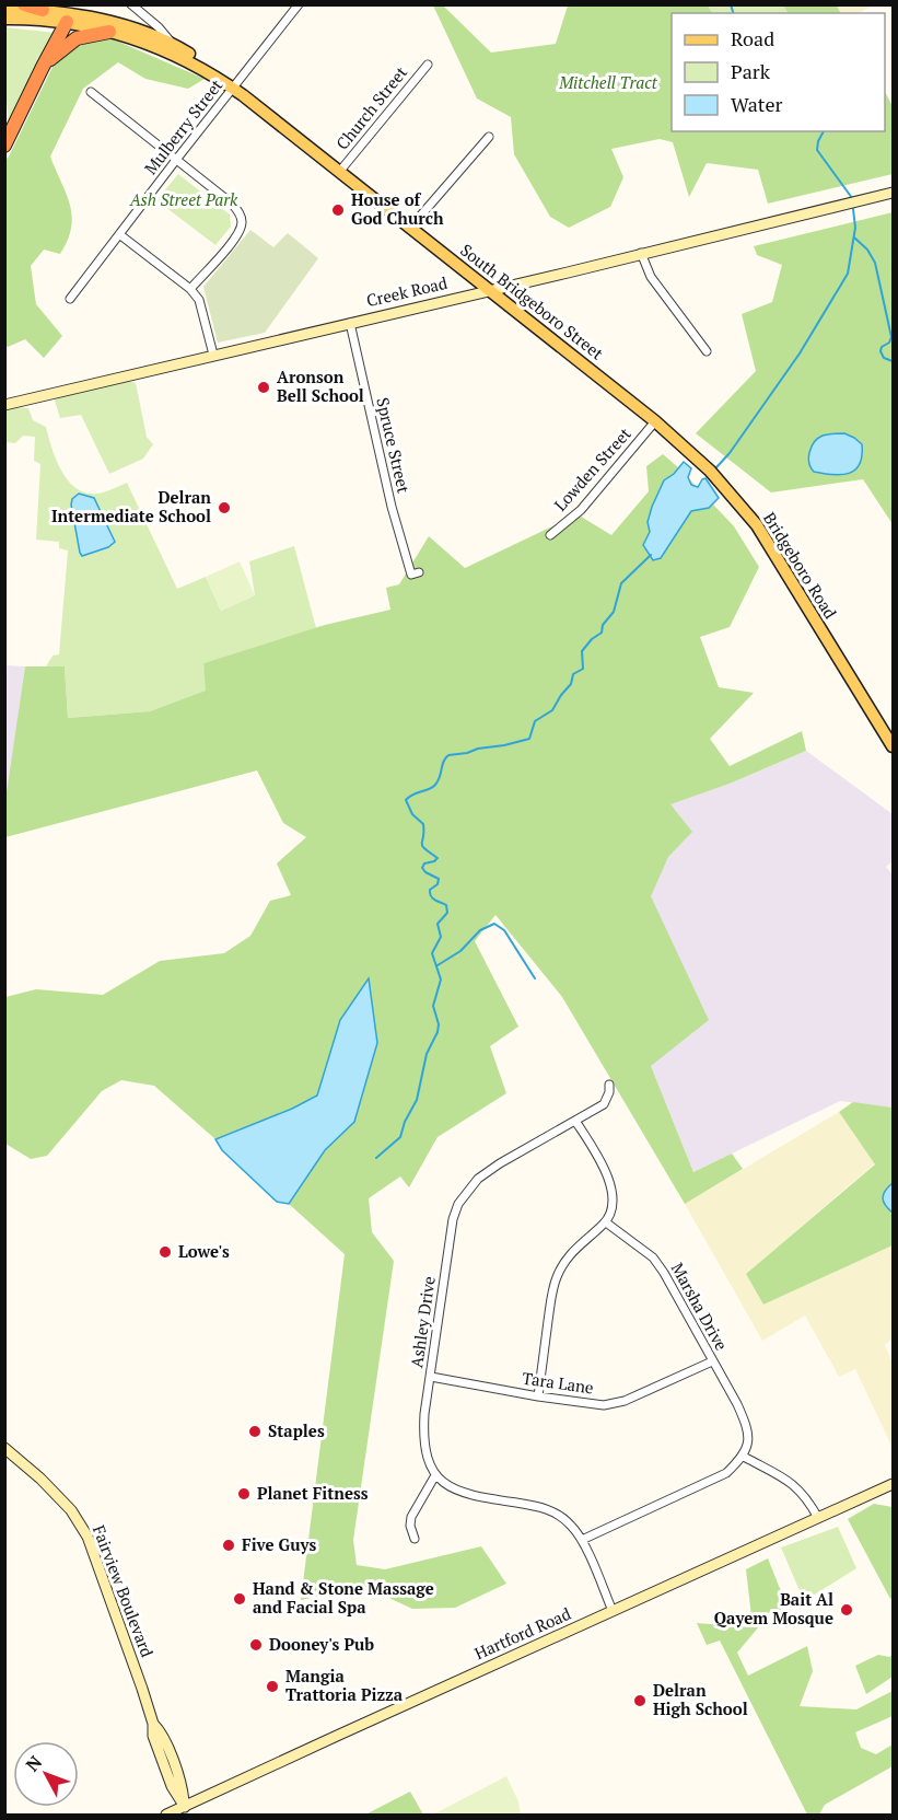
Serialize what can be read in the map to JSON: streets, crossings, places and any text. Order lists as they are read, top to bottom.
{
  "streets": {
    "main road": [
      "Creek Road",
      "South Bridgeboro Street",
      "Bridgeboro Road",
      "Fairview Boulevard",
      "Hartford Road"
    ],
    "street": [
      "Church Street",
      "Mulberry Street",
      "Spruce Street",
      "Lowden Street",
      "Marsha Drive",
      "Ashley Drive",
      "Tara Lane"
    ]
  },
  "crossings": [
    ["Church Street", "South Bridgeboro Street"],
    ["Mulberry Street", "South Bridgeboro Street"],
    ["Creek Road", "South Bridgeboro Street"],
    ["Creek Road", "Spruce Street"],
    ["South Bridgeboro Street", "Lowden Street"],
    ["South Bridgeboro Street", "Bridgeboro Road"],
    ["Lowden Street", "Bridgeboro Road"],
    ["Marsha Drive", "Tara Lane"],
    ["Ashley Drive", "Tara Lane"],
    ["Fairview Boulevard", "Hartford Road"]
  ],
  "parks": ["Mitchell Tract", "Ash Street Park"],
  "places": [
    "House of God Church",
    "Aronson Bell School",
    "Delran Intermediate School",
    "Lowe's",
    "Staples",
    "Planet Fitness",
    "Five Guys",
    "Hand & Stone Massage and Facial Spa",
    "Bait Al Qayem Mosque",
    "Dooney's Pub",
    "Mangia Trattoria Pizza",
    "Delran High School"
  ],
  "legend": ["Road", "Park", "Water"],
  "north": "top left"
}
